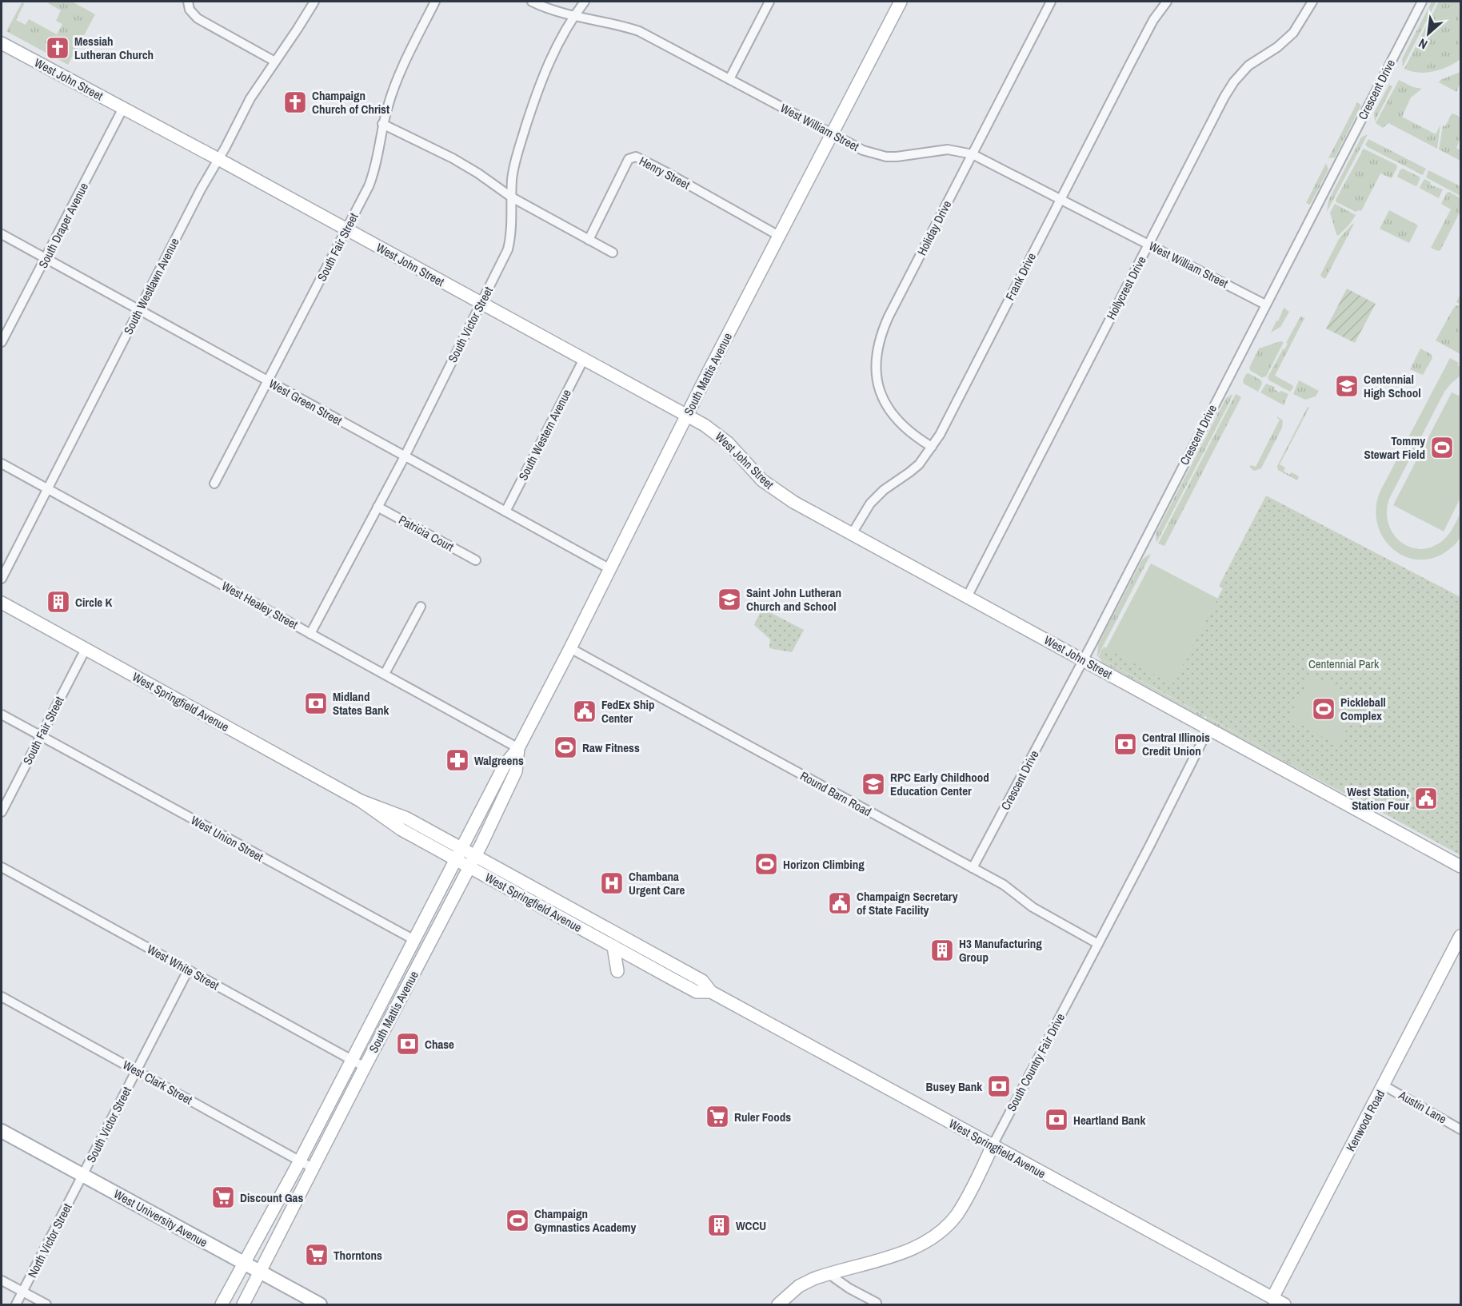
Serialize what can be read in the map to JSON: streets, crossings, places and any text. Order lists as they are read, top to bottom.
{
  "streets": {
    "main road": [
      "West John Street",
      "South Mattis Avenue",
      "West Springfield Avenue",
      "South Country Fair Drive",
      "Kenwood Road",
      "West University Avenue"
    ],
    "street": [
      "Crescent Drive",
      "West William Street",
      "Henry Street",
      "South Draper Avenue",
      "Holiday Drive",
      "South Fair Street",
      "Frank Drive",
      "South Westlawn Avenue",
      "Hollycrest Drive",
      "South Victor Street",
      "West Green Street",
      "South Western Avenue",
      "Patricia Court",
      "West Healey Street",
      "Round Barn Road",
      "West Union Street",
      "West White Street",
      "West Clark Street",
      "Austin Lane",
      "North Victor Street"
    ]
  },
  "crossings": [
    ["West John Street", "Crescent Drive"],
    ["West John Street", "South Draper Avenue"],
    ["West John Street", "South Fair Street"],
    ["West John Street", "Frank Drive"],
    ["West John Street", "South Westlawn Avenue"],
    ["West John Street", "Hollycrest Drive"],
    ["West John Street", "South Victor Street"],
    ["West John Street", "South Mattis Avenue"],
    ["West John Street", "South Western Avenue"],
    ["West John Street", "South Country Fair Drive"],
    ["Crescent Drive", "West William Street"],
    ["Crescent Drive", "Round Barn Road"],
    ["West William Street", "Holiday Drive"],
    ["West William Street", "Frank Drive"],
    ["West William Street", "Hollycrest Drive"],
    ["West William Street", "South Victor Street"],
    ["West William Street", "South Mattis Avenue"],
    ["Henry Street", "South Mattis Avenue"],
    ["South Draper Avenue", "West Green Street"],
    ["Holiday Drive", "Frank Drive"],
    ["South Fair Street", "West Green Street"],
    ["South Fair Street", "West Springfield Avenue"],
    ["South Fair Street", "West Union Street"],
    ["South Westlawn Avenue", "West Green Street"],
    ["South Westlawn Avenue", "West Healey Street"],
    ["South Victor Street", "West Green Street"],
    ["South Victor Street", "Patricia Court"],
    ["South Victor Street", "West Healey Street"],
    ["South Victor Street", "West White Street"],
    ["South Victor Street", "West Clark Street"],
    ["South Victor Street", "West University Avenue"],
    ["South Victor Street", "North Victor Street"],
    ["South Mattis Avenue", "West Green Street"],
    ["South Mattis Avenue", "West Healey Street"],
    ["South Mattis Avenue", "West Springfield Avenue"],
    ["South Mattis Avenue", "Round Barn Road"],
    ["South Mattis Avenue", "West Union Street"],
    ["South Mattis Avenue", "West White Street"],
    ["South Mattis Avenue", "West Clark Street"],
    ["South Mattis Avenue", "West University Avenue"],
    ["West Green Street", "South Western Avenue"],
    ["West Springfield Avenue", "South Country Fair Drive"],
    ["West Springfield Avenue", "Kenwood Road"],
    ["Round Barn Road", "South Country Fair Drive"],
    ["Austin Lane", "Kenwood Road"],
    ["West University Avenue", "North Victor Street"]
  ],
  "parks": ["Centennial Park"],
  "places": {
    "church": ["Messiah Lutheran Church", "Champaign Church of Christ"],
    "school or university": ["Centennial High School", "Saint John Lutheran Church and School", "RPC Early Childhood Education Center"],
    "sports": [
      "Tommy Stewart Field",
      "Pickleball Complex",
      "Raw Fitness",
      "Horizon Climbing",
      "Champaign Gymnastics Academy"
    ],
    "building": ["Circle K", "H3 Manufacturing Group", "WCCU"],
    "bank": [
      "Midland States Bank",
      "Central Illinois Credit Union",
      "Chase",
      "Busey Bank",
      "Heartland Bank"
    ],
    "public building": ["FedEx Ship Center", "West Station, Station Four", "Champaign Secretary of State Facility"],
    "pharmacy": ["Walgreens"],
    "hospital": ["Chambana Urgent Care"],
    "supermarket": ["Ruler Foods", "Discount Gas", "Thorntons"]
  },
  "north": "bottom left"
}
